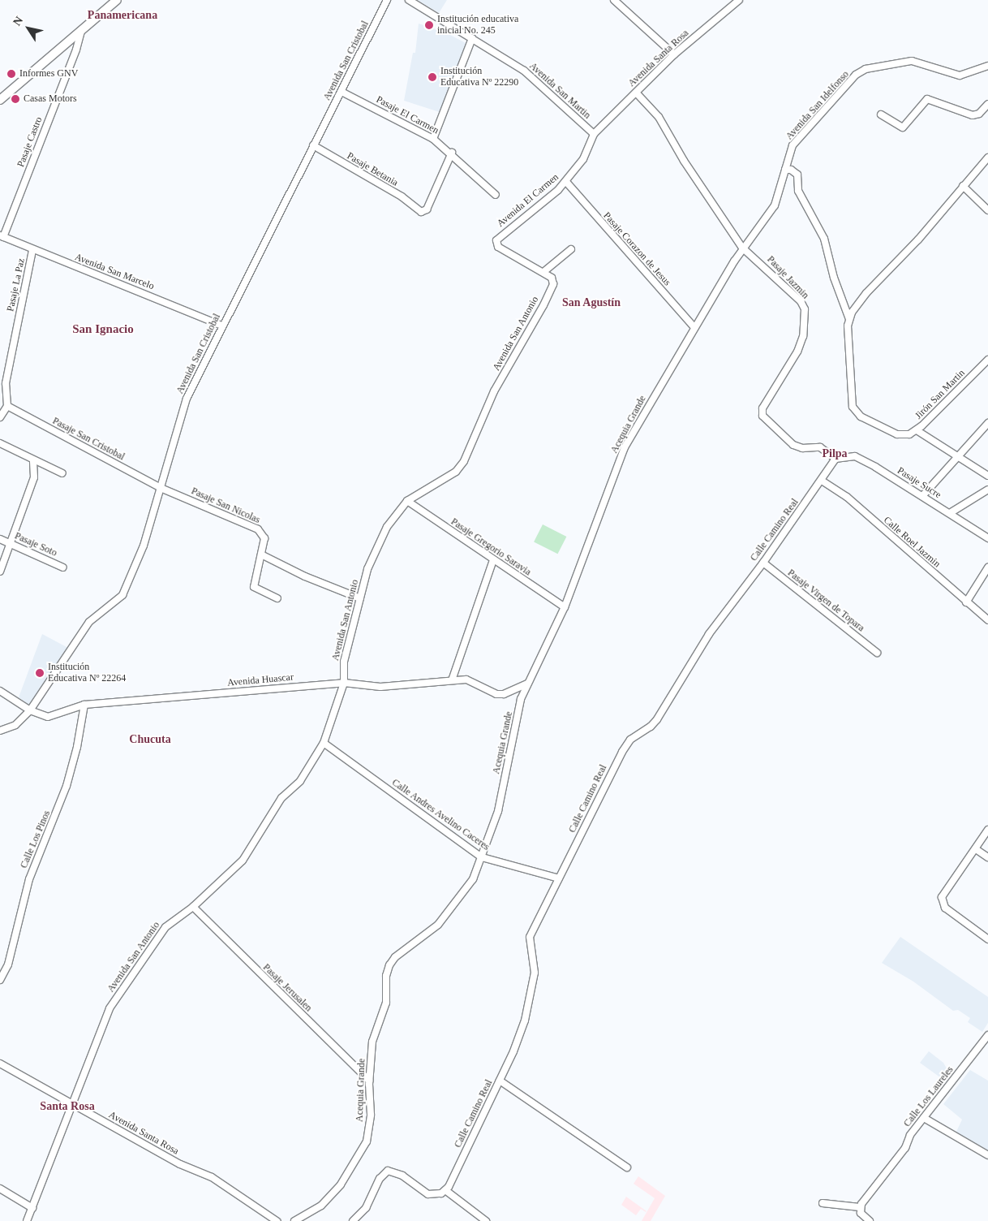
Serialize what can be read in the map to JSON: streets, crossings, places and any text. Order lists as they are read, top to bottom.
{
  "streets": {
    "street": [
      "Avenida Santa Rosa",
      "Avenida San Cristobal",
      "Avenida San Martin",
      "Avenida San Idelfonso",
      "Pasaje El Carmen",
      "Pasaje Castro",
      "Pasaje Betania",
      "Avenida El Carmen",
      "Pasaje Corazon de Jesus",
      "Avenida San Marcelo",
      "Pasaje Jazmin",
      "Pasaje La Paz",
      "Avenida San Antonio",
      "Jirón San Martin",
      "Acequia Grande",
      "Pasaje San Cristobal",
      "Pasaje Sucre",
      "Pasaje San Nicolas",
      "Calle Camino Real",
      "Calle Roel Jazmin",
      "Pasaje Soto",
      "Pasaje Gregorio Saravia",
      "Pasaje Virgen de Topara",
      "Avenida Huascar",
      "Calle Andres Avelino Caceres",
      "Calle Los Pinos",
      "Pasaje Jerusalen",
      "Calle Los Laureles"
    ]
  },
  "crossings": [
    ["Avenida Santa Rosa", "Avenida San Martin"],
    ["Avenida Santa Rosa", "Avenida El Carmen"],
    ["Avenida Santa Rosa", "Pasaje Jazmin"],
    ["Avenida Santa Rosa", "Avenida San Antonio"],
    ["Avenida San Cristobal", "Pasaje El Carmen"],
    ["Avenida San Cristobal", "Pasaje Betania"],
    ["Avenida San Cristobal", "Avenida San Marcelo"],
    ["Avenida San Cristobal", "Pasaje San Cristobal"],
    ["Avenida San Cristobal", "Pasaje San Nicolas"],
    ["Avenida San Cristobal", "Avenida Huascar"],
    ["Avenida San Martin", "Avenida El Carmen"],
    ["Avenida San Idelfonso", "Pasaje Jazmin"],
    ["Avenida San Idelfonso", "Jirón San Martin"],
    ["Avenida San Idelfonso", "Acequia Grande"],
    ["Pasaje El Carmen", "Pasaje Betania"],
    ["Pasaje Castro", "Avenida San Marcelo"],
    ["Avenida El Carmen", "Pasaje Corazon de Jesus"],
    ["Avenida El Carmen", "Avenida San Antonio"],
    ["Pasaje Corazon de Jesus", "Acequia Grande"],
    ["Avenida San Marcelo", "Pasaje La Paz"],
    ["Pasaje Jazmin", "Acequia Grande"],
    ["Pasaje Jazmin", "Pasaje Sucre"],
    ["Pasaje Jazmin", "Calle Camino Real"],
    ["Pasaje La Paz", "Pasaje San Cristobal"],
    ["Avenida San Antonio", "Pasaje Gregorio Saravia"],
    ["Avenida San Antonio", "Avenida Huascar"],
    ["Avenida San Antonio", "Calle Andres Avelino Caceres"],
    ["Avenida San Antonio", "Pasaje Jerusalen"],
    ["Acequia Grande", "Pasaje Gregorio Saravia"],
    ["Acequia Grande", "Avenida Huascar"],
    ["Acequia Grande", "Calle Andres Avelino Caceres"],
    ["Acequia Grande", "Pasaje Jerusalen"],
    ["Pasaje San Cristobal", "Pasaje San Nicolas"],
    ["Pasaje Sucre", "Calle Camino Real"],
    ["Calle Camino Real", "Calle Roel Jazmin"],
    ["Calle Camino Real", "Pasaje Virgen de Topara"],
    ["Calle Camino Real", "Calle Andres Avelino Caceres"],
    ["Avenida Huascar", "Calle Los Pinos"]
  ],
  "districts": [
    "Panamericana",
    "San Agustín",
    "San Ignacio",
    "Pilpa",
    "Chucuta",
    "Santa Rosa"
  ],
  "places": [
    "Institución educativa inicial No. 245",
    "Informes GNV",
    "Institución Educativa Nº 22290",
    "Casas Motors",
    "Institución Educativa Nº 22264"
  ],
  "north": "top left"
}
